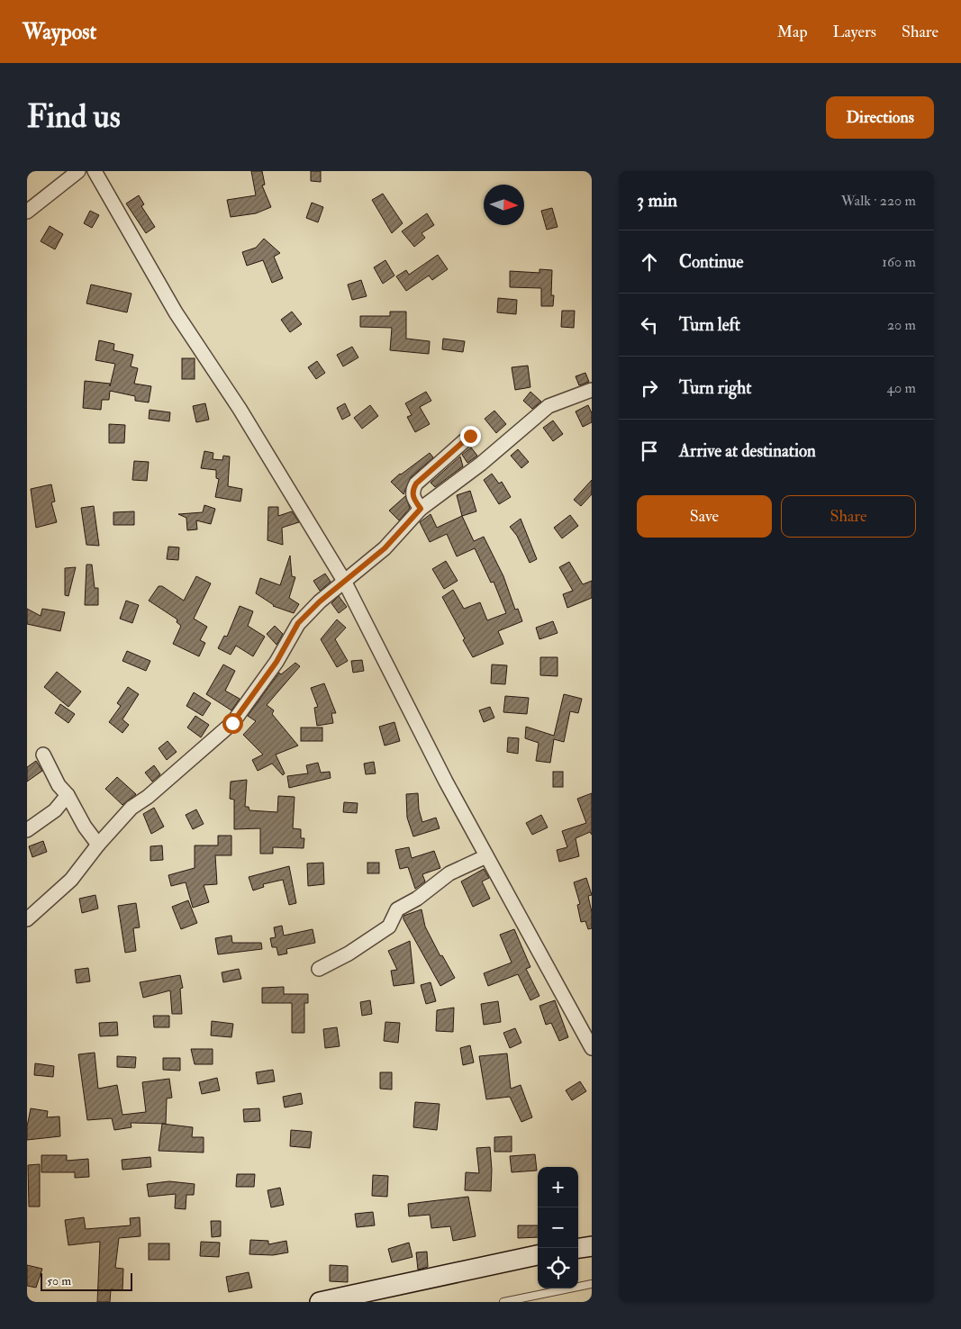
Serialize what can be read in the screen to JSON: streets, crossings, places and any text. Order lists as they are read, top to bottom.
{
  "scale_bar": "50 m",
  "north": "right",
  "page": {
    "header": "Waypost",
    "nav": ["Map", "Layers", "Share"],
    "buttons": [
      "Directions",
      ["Save", "Share"]
    ],
    "title": "Find us",
    "heading": ["3 min", "Walk · 220 m"],
    "list": [
      ["Continue", "160 m"],
      ["Turn left", "20 m"],
      ["Turn right", "40 m"],
      "Arrive at destination"
    ],
    "map_buttons": ["+", "−"],
    "scale": "50 m"
  }
}
